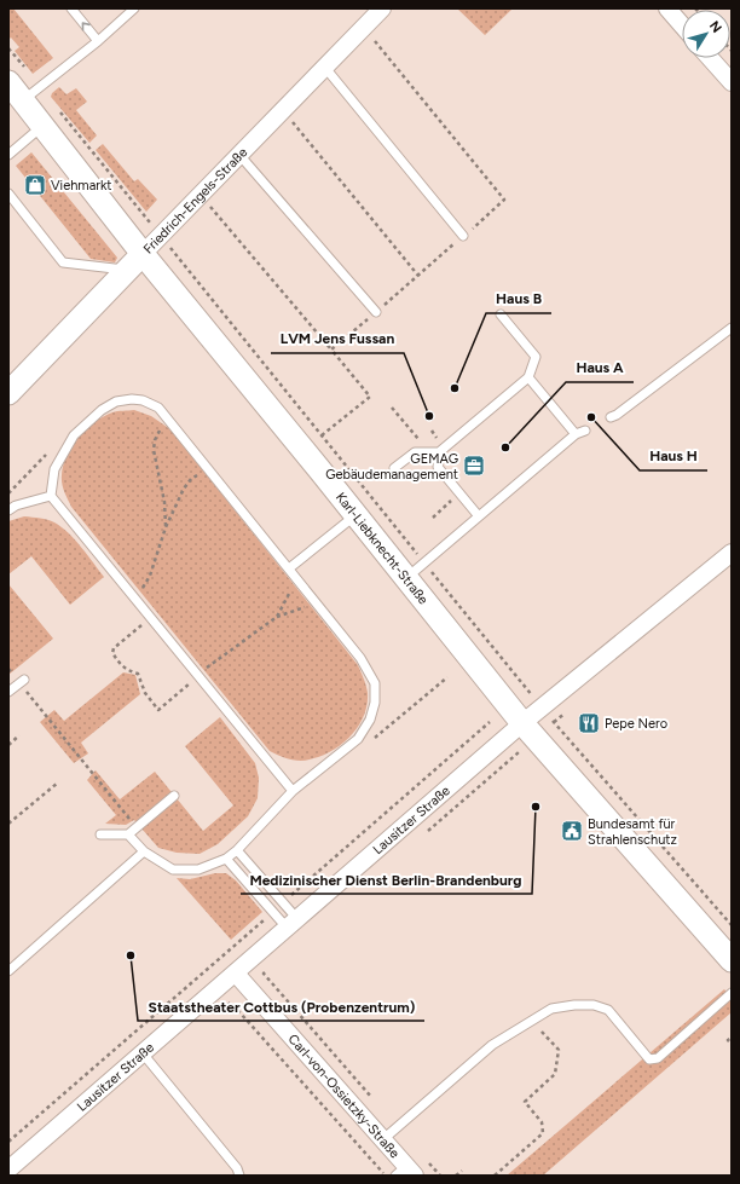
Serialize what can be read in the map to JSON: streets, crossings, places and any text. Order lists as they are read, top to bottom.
{
  "streets": {
    "main road": ["Friedrich-Engels-Straße", "Karl-Liebknecht-Straße"],
    "street": ["Lausitzer Straße", "Carl-von-Ossietzky-Straße"]
  },
  "crossings": [
    ["Friedrich-Engels-Straße", "Karl-Liebknecht-Straße"],
    ["Karl-Liebknecht-Straße", "Lausitzer Straße"],
    ["Lausitzer Straße", "Carl-von-Ossietzky-Straße"]
  ],
  "places": {
    "shop": ["Viehmarkt"],
    "other": [
      "Haus B",
      "LVM Jens Fussan",
      "Haus H",
      "Haus A",
      "Medizinischer Dienst Berlin-Brandenburg",
      "Staatstheater Cottbus (Probenzentrum)"
    ],
    "office": ["GEMAG Gebäudemanagement"],
    "restaurant": ["Pepe Nero"],
    "public building": ["Bundesamt für Strahlenschutz"]
  },
  "north": "top right"
}
